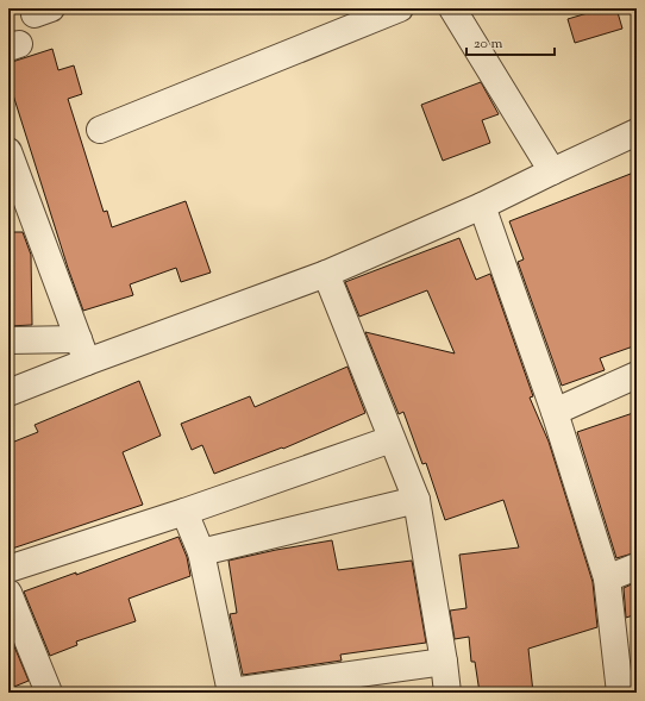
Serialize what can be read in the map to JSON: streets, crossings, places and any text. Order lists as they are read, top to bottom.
{
  "scale_bar": "20 m"
}
